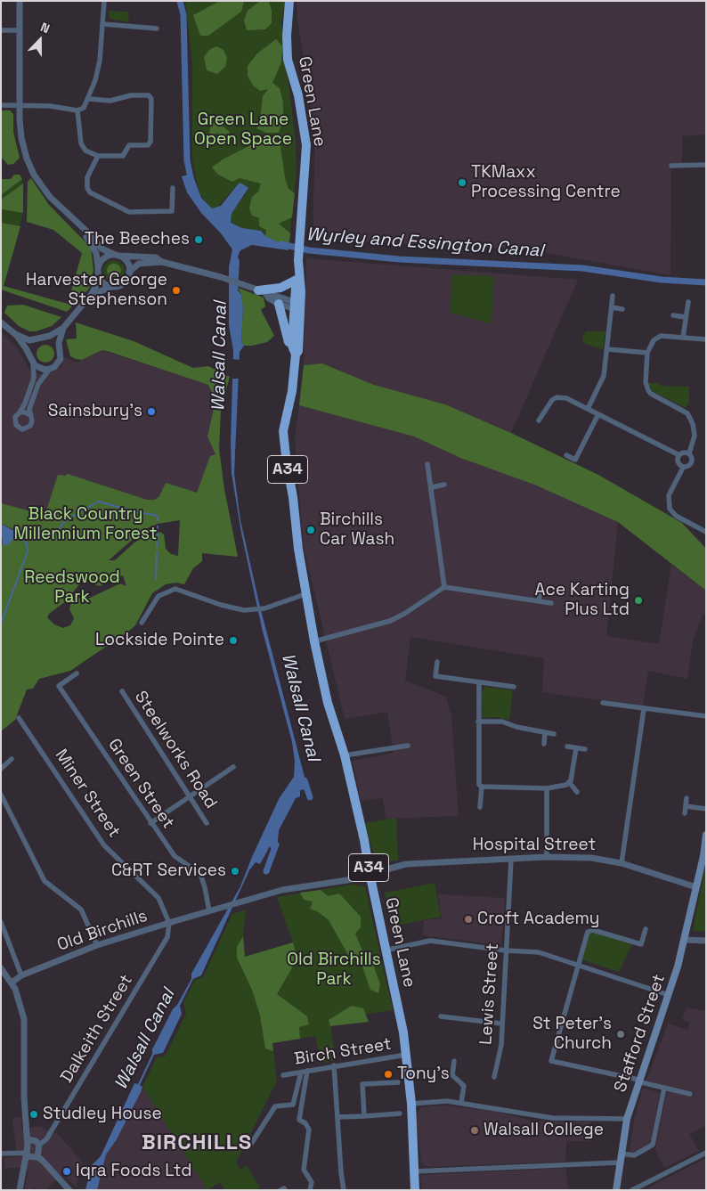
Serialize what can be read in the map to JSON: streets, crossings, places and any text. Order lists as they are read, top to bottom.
{
  "streets": {
    "highway": ["Green Lane", "A34"],
    "main road": ["Stafford Street"],
    "street": [
      "Steelworks Road",
      "Green Street",
      "Miner Street",
      "Hospital Street",
      "Old Birchills",
      "Lewis Street",
      "Dalkeith Street",
      "Birch Street"
    ]
  },
  "crossings": [
    ["Green Lane", "A34"],
    ["Green Lane", "Hospital Street"],
    ["Green Lane", "Old Birchills"],
    ["Green Lane", "Birch Street"],
    ["Green Street", "Old Birchills"],
    ["Miner Street", "Old Birchills"],
    ["Miner Street", "Dalkeith Street"],
    ["Hospital Street", "Old Birchills"],
    ["Hospital Street", "Lewis Street"],
    ["Hospital Street", "Stafford Street"],
    ["Old Birchills", "Dalkeith Street"]
  ],
  "districts": ["BIRCHILLS"],
  "water": ["Wyrley and Essington Canal", "Walsall Canal"],
  "parks": [
    "Green Lane Open Space",
    "Black Country Millennium Forest",
    "Reedswood Park",
    "Old Birchills Park"
  ],
  "places": [
    "TKMaxx Processing Centre",
    "The Beeches",
    "Harvester George Stephenson",
    "Sainsbury's",
    "Birchills Car Wash",
    "Ace Karting Plus Ltd",
    "Lockside Pointe",
    "C&RT Services",
    "Croft Academy",
    "St Peter's Church",
    "Tony's",
    "Studley House",
    "Walsall College",
    "Iqra Foods Ltd"
  ],
  "north": "top"
}
